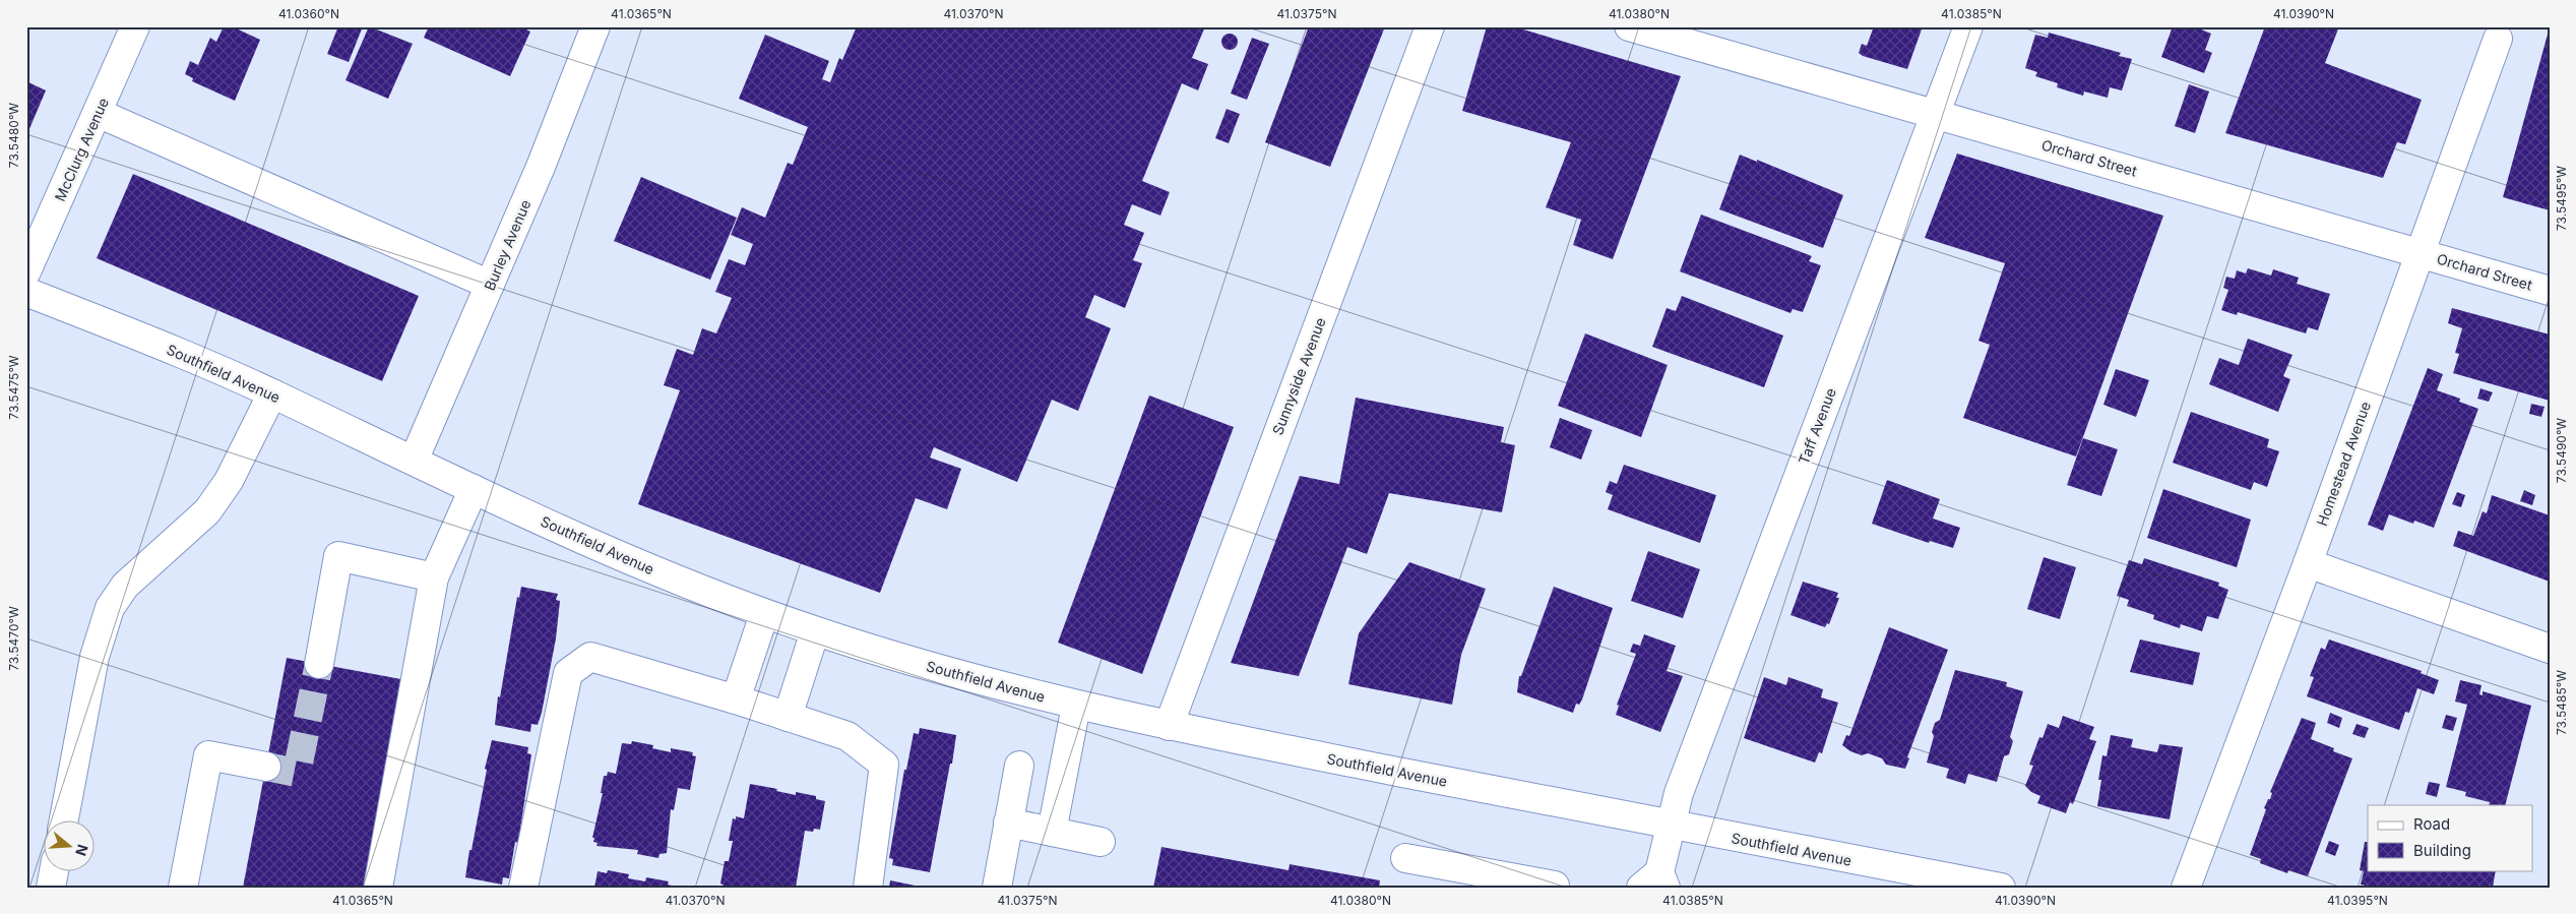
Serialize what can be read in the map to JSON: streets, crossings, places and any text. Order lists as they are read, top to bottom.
{
  "streets": {
    "street": [
      "McClurg Avenue",
      "Orchard Street",
      "Burley Avenue",
      "Southfield Avenue",
      "Sunnyside Avenue",
      "Taff Avenue",
      "Homestead Avenue"
    ]
  },
  "crossings": [
    ["Orchard Street", "Taff Avenue"],
    ["Orchard Street", "Homestead Avenue"],
    ["Burley Avenue", "Southfield Avenue"],
    ["Southfield Avenue", "Sunnyside Avenue"],
    ["Southfield Avenue", "Taff Avenue"]
  ],
  "legend": ["Road", "Building"],
  "north": "right",
  "coordinates": [
    "41.0360°N",
    "41.0365°N",
    "41.0370°N",
    "41.0375°N",
    "41.0380°N",
    "41.0385°N",
    "41.0390°N",
    "73.5480°W",
    "73.5495°W",
    "73.5475°W",
    "73.5490°W",
    "73.5470°W",
    "73.5485°W",
    "41.0395°N"
  ]
}
